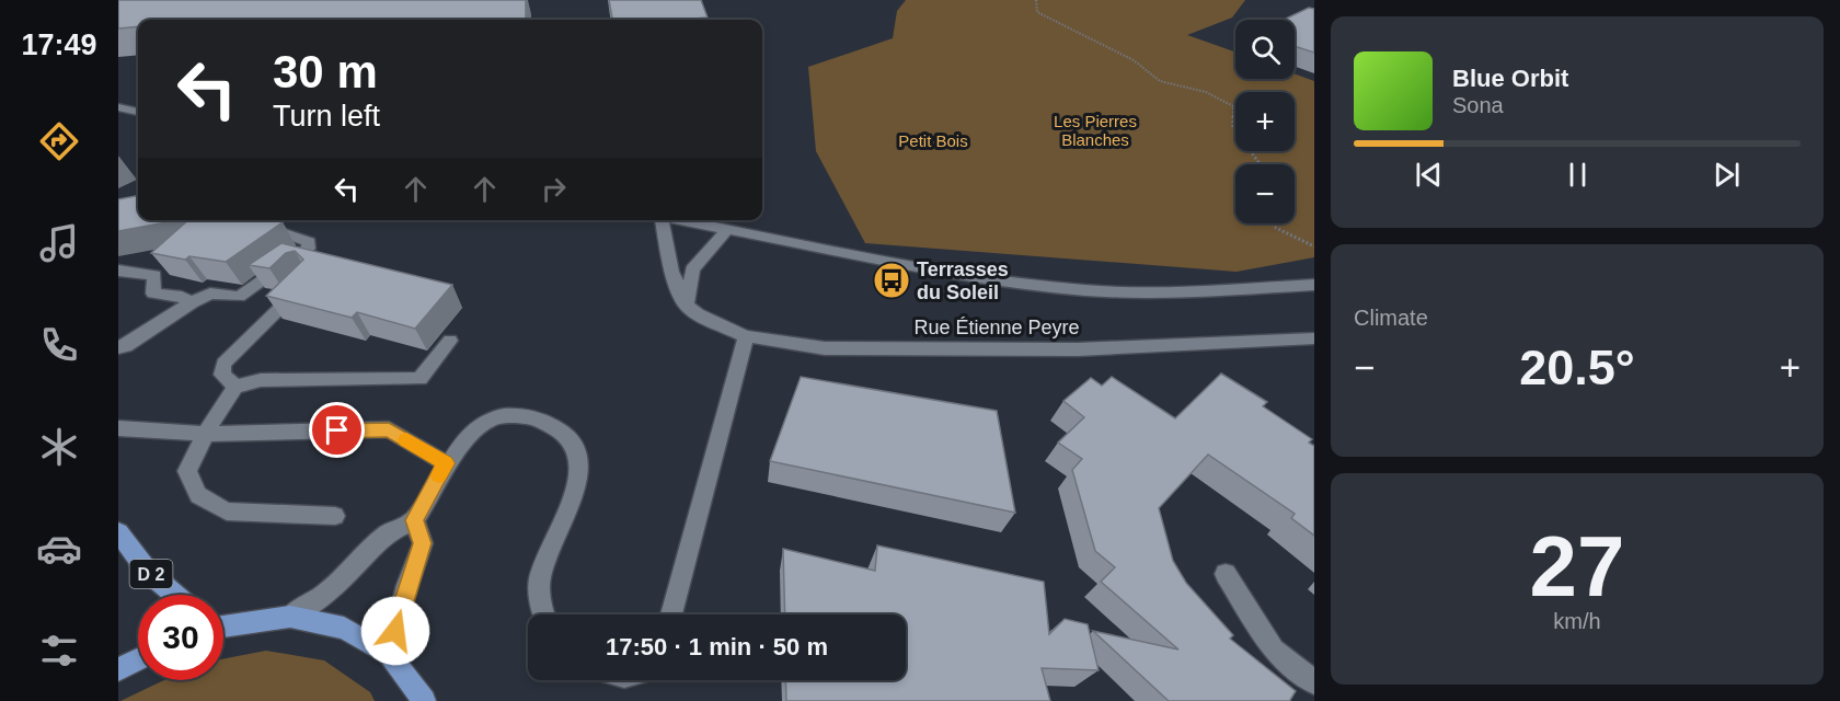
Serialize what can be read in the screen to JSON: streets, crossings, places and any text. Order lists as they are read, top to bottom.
{
  "streets": {
    "main road": ["D 2"],
    "street": ["Rue Étienne Peyre"]
  },
  "parks": ["Les Pierres Blanches", "Petit Bois"],
  "places": {
    "bus stop": ["Terrasses du Soleil"]
  },
  "page": {
    "tabs": "17:49",
    "map_buttons": ["+", "−"],
    "turn": ["30 m", "Turn left"],
    "song": ["Blue Orbit", "Sona"],
    "tile": [
      "Climate",
      ["27", "km/h"]
    ],
    "heat": ["−", "20.5°", "+"],
    "limit": "30",
    "trip": "17:50 · 1 min · 50 m"
  }
}
